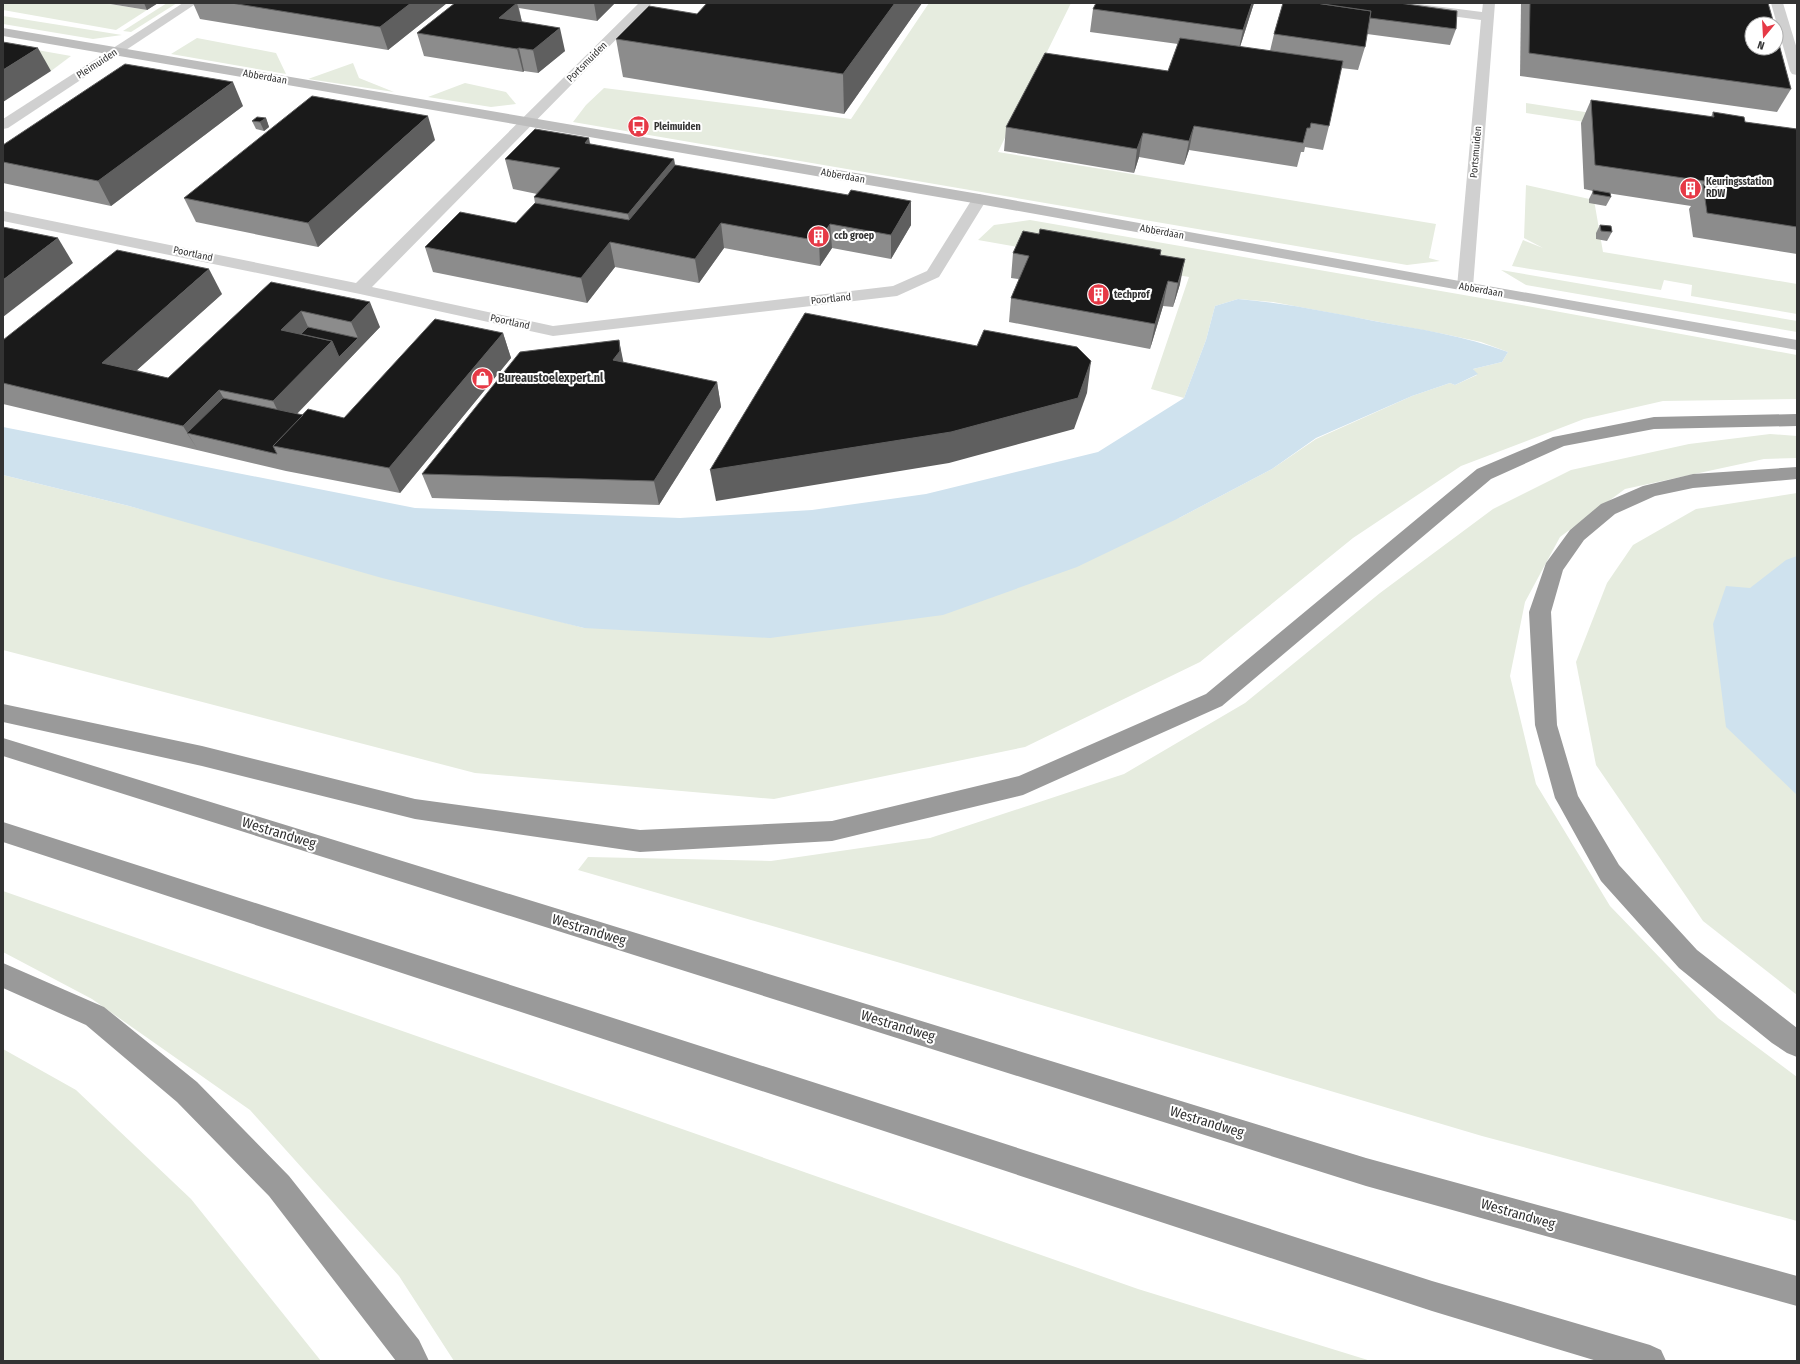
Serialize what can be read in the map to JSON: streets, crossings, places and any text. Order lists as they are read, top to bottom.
{
  "streets": {
    "highway": ["Westrandweg"],
    "main road": ["Abberdaan"],
    "street": ["Portsmuiden", "Pleimuiden", "Poortland"]
  },
  "crossings": [
    ["Portsmuiden", "Abberdaan"],
    ["Pleimuiden", "Abberdaan"],
    ["Abberdaan", "Poortland"]
  ],
  "places": {
    "bus stop": ["Pleimuiden"],
    "building": ["Keuringsstation RDW", "ccb groep", "techprof"],
    "shop": ["Bureaustoelexpert.nl"]
  },
  "north": "bottom"
}
